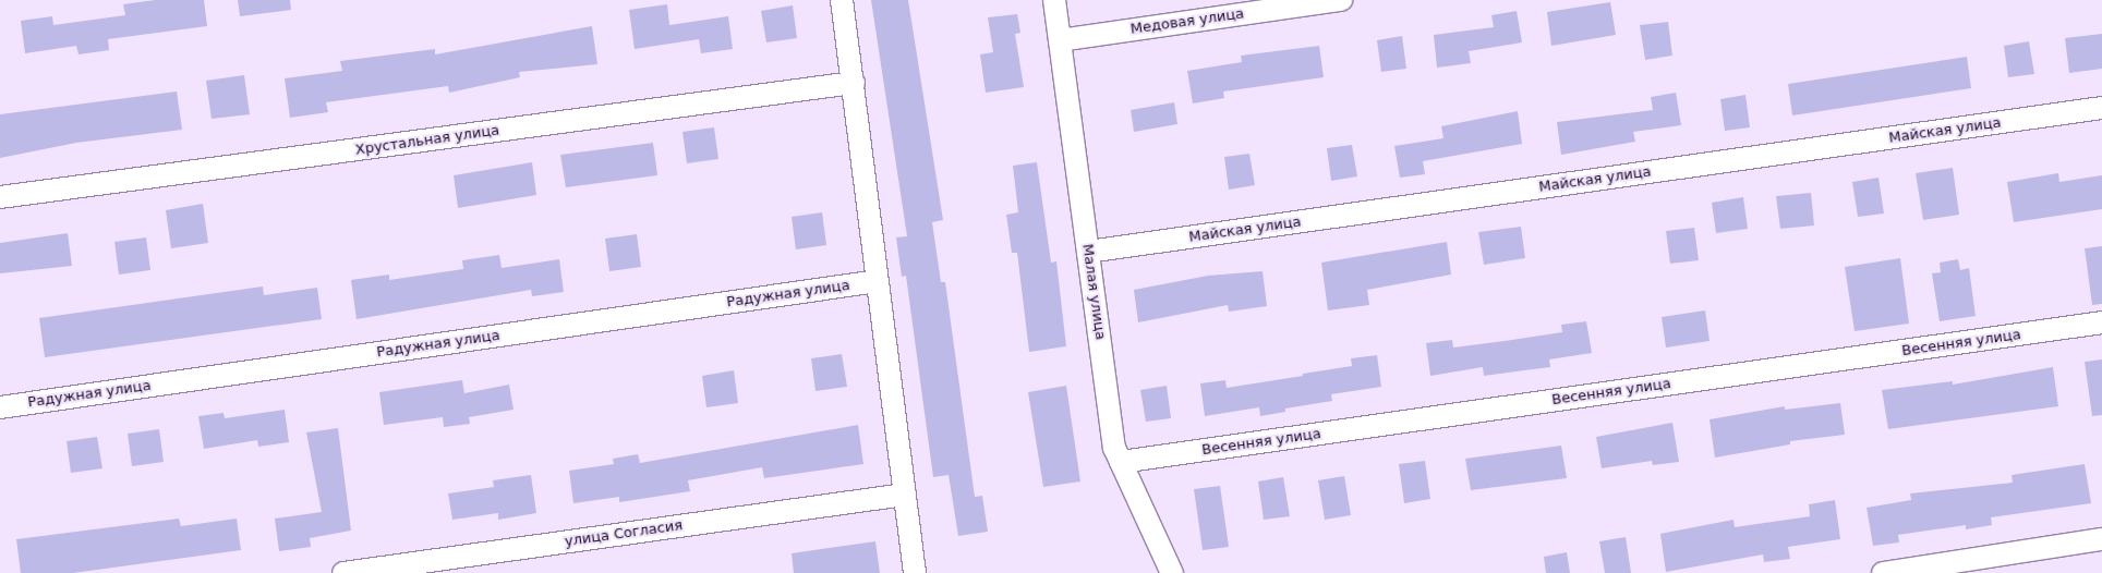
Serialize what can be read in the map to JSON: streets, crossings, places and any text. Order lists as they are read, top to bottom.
{
  "streets": {
    "street": [
      "Медовая улица",
      "Майская улица",
      "Хрустальная улица",
      "Малая улица",
      "Радужная улица",
      "Весенняя улица",
      "улица Согласия"
    ]
  },
  "crossings": [
    ["Медовая улица", "Малая улица"],
    ["Майская улица", "Малая улица"],
    ["Малая улица", "Весенняя улица"]
  ]
}
